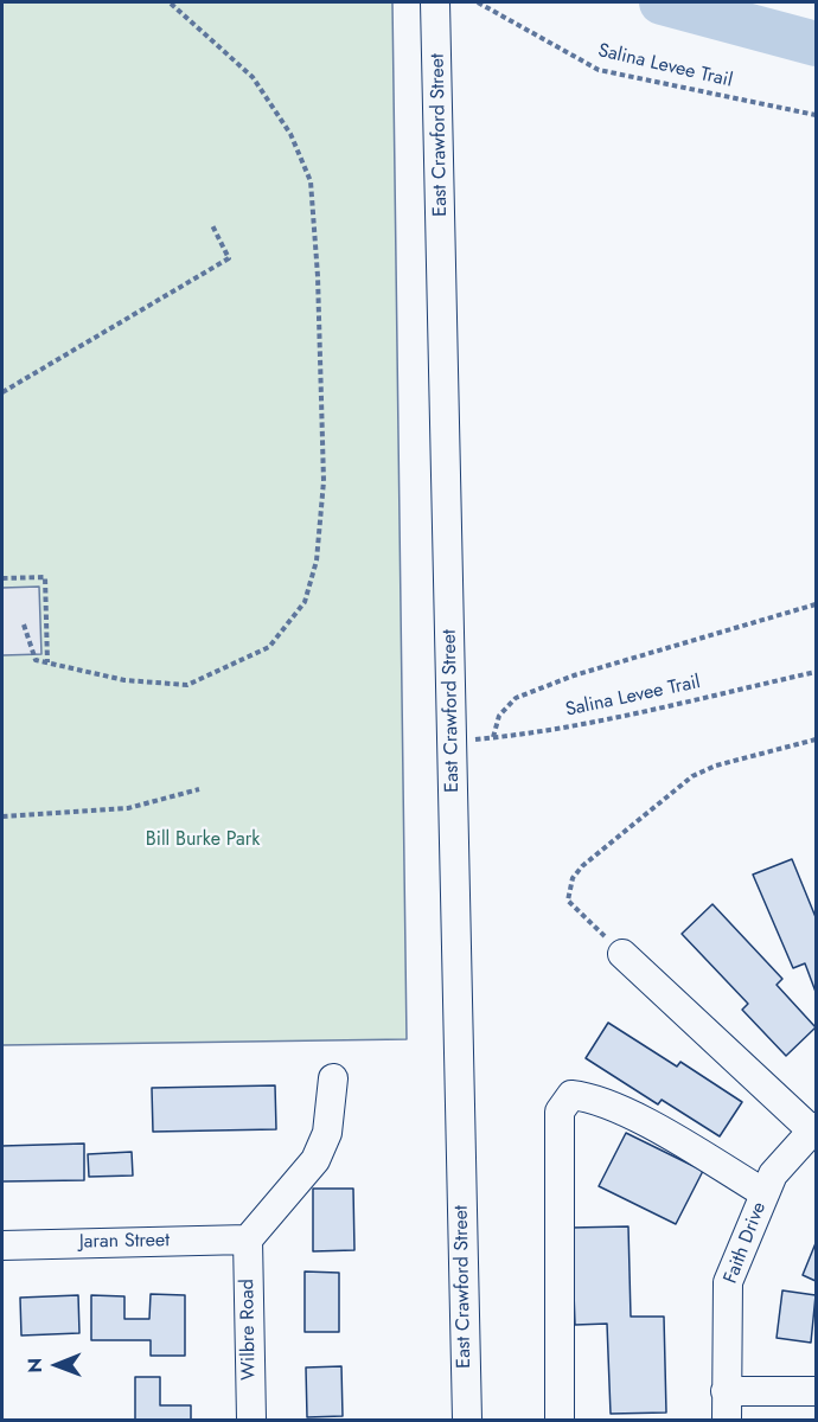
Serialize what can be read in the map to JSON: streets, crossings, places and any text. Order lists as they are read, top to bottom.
{
  "streets": {
    "street": [
      "East Crawford Street",
      "Jaran Street",
      "Faith Drive",
      "Wilbre Road"
    ],
    "path": ["Salina Levee Trail"]
  },
  "crossings": [
    ["Salina Levee Trail", "East Crawford Street"],
    ["Jaran Street", "Wilbre Road"]
  ],
  "parks": ["Bill Burke Park"],
  "north": "left"
}
